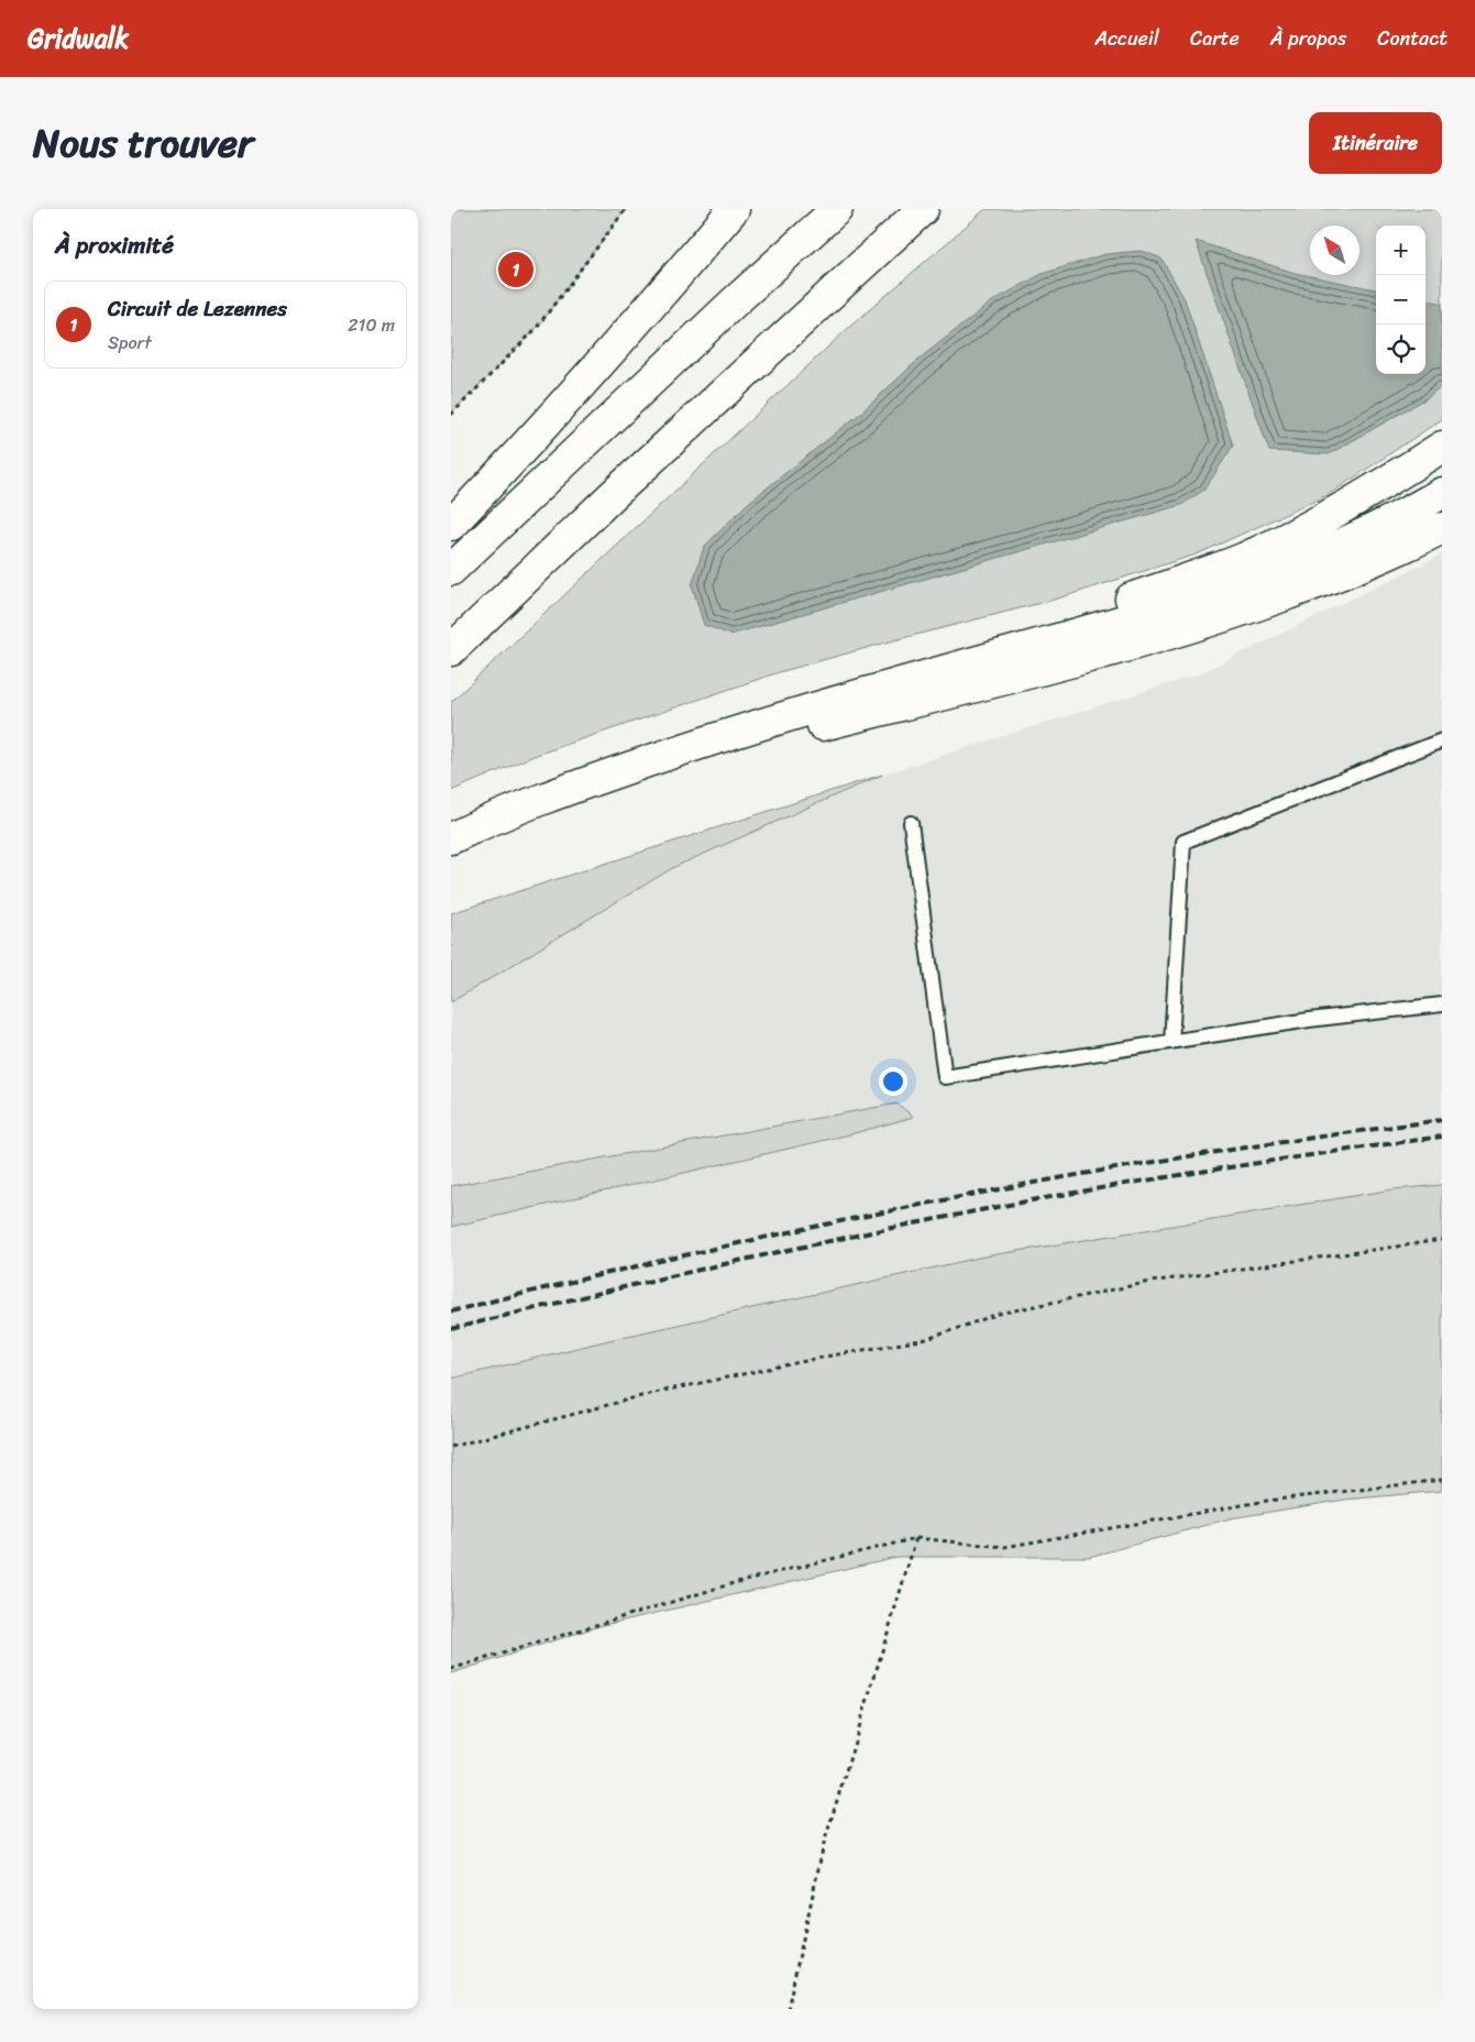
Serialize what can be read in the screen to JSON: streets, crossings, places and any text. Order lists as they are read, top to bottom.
{
  "north": "top left",
  "page": {
    "header": "Gridwalk",
    "nav": [
      "Accueil",
      "Carte",
      "À propos",
      "Contact"
    ],
    "title": "Nous trouver",
    "buttons": "Itinéraire",
    "heading": "À proximité",
    "map_buttons": ["+", "−"],
    "pins": "1",
    "list": [
      {
        "mark": "1",
        "name": "Circuit de Lezennes",
        "note": "Sport",
        "value": "210 m"
      }
    ]
  }
}
